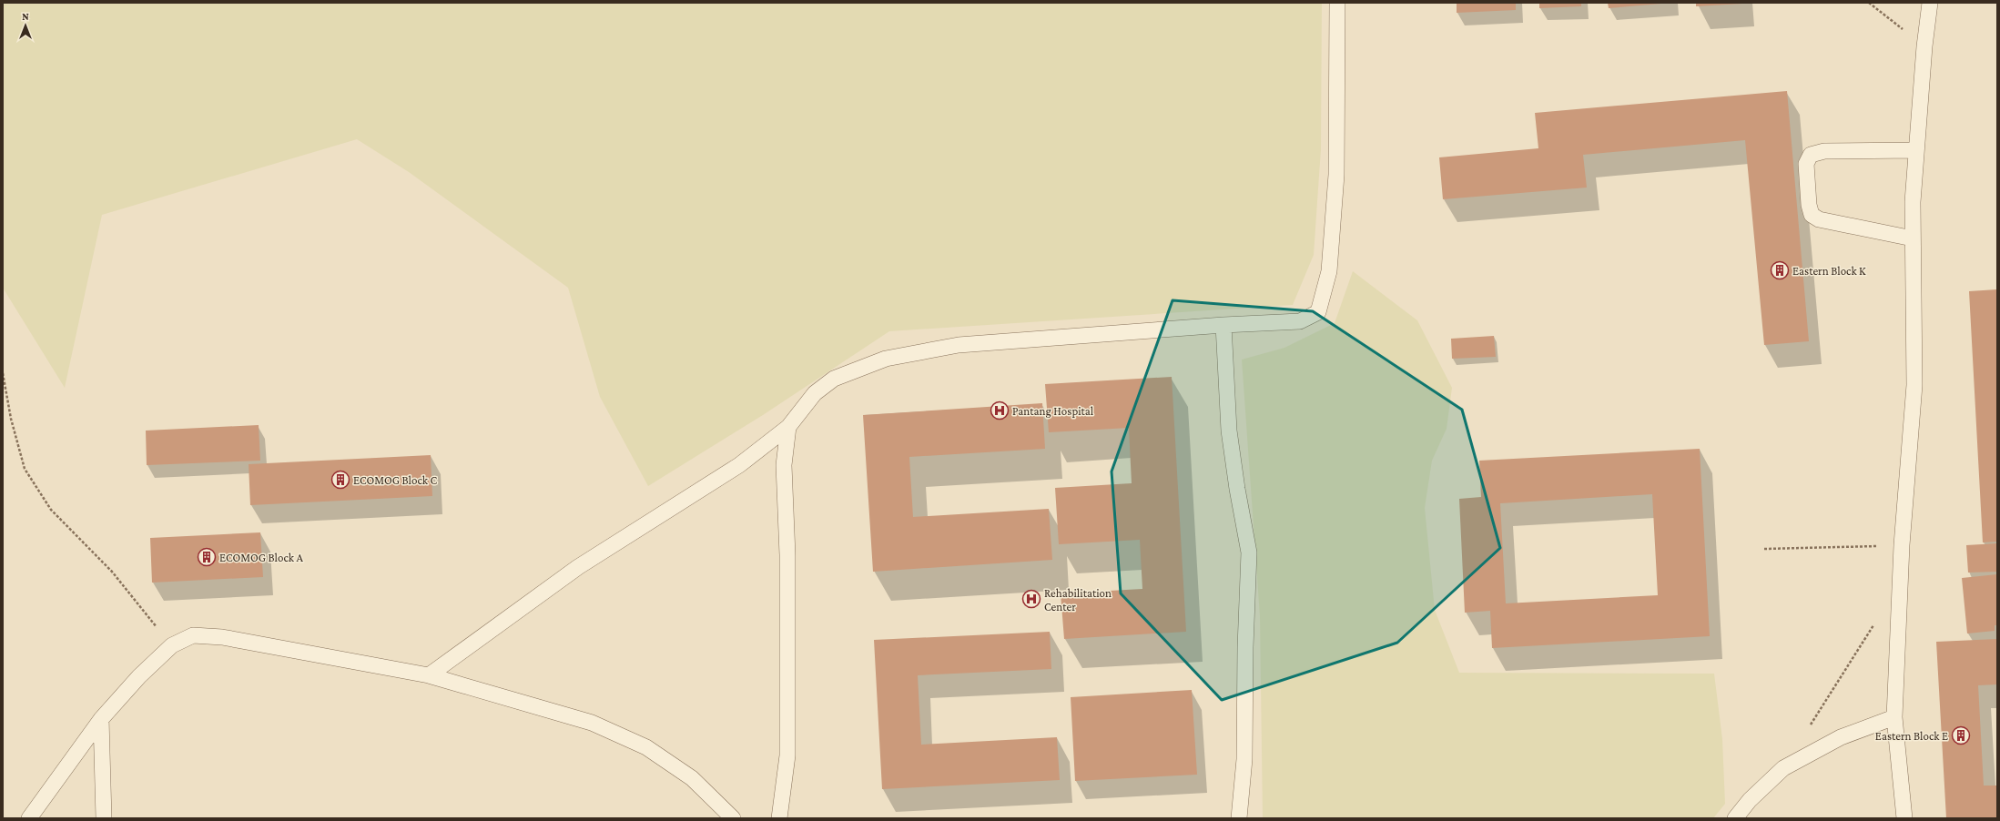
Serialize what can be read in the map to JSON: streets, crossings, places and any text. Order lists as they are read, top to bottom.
{
  "places": {
    "building": [
      "Eastern Block K",
      "ECOMOG Block C",
      "ECOMOG Block A",
      "Eastern Block E"
    ],
    "hospital": ["Pantang Hospital", "Rehabilitation Center"]
  },
  "north": "top"
}
